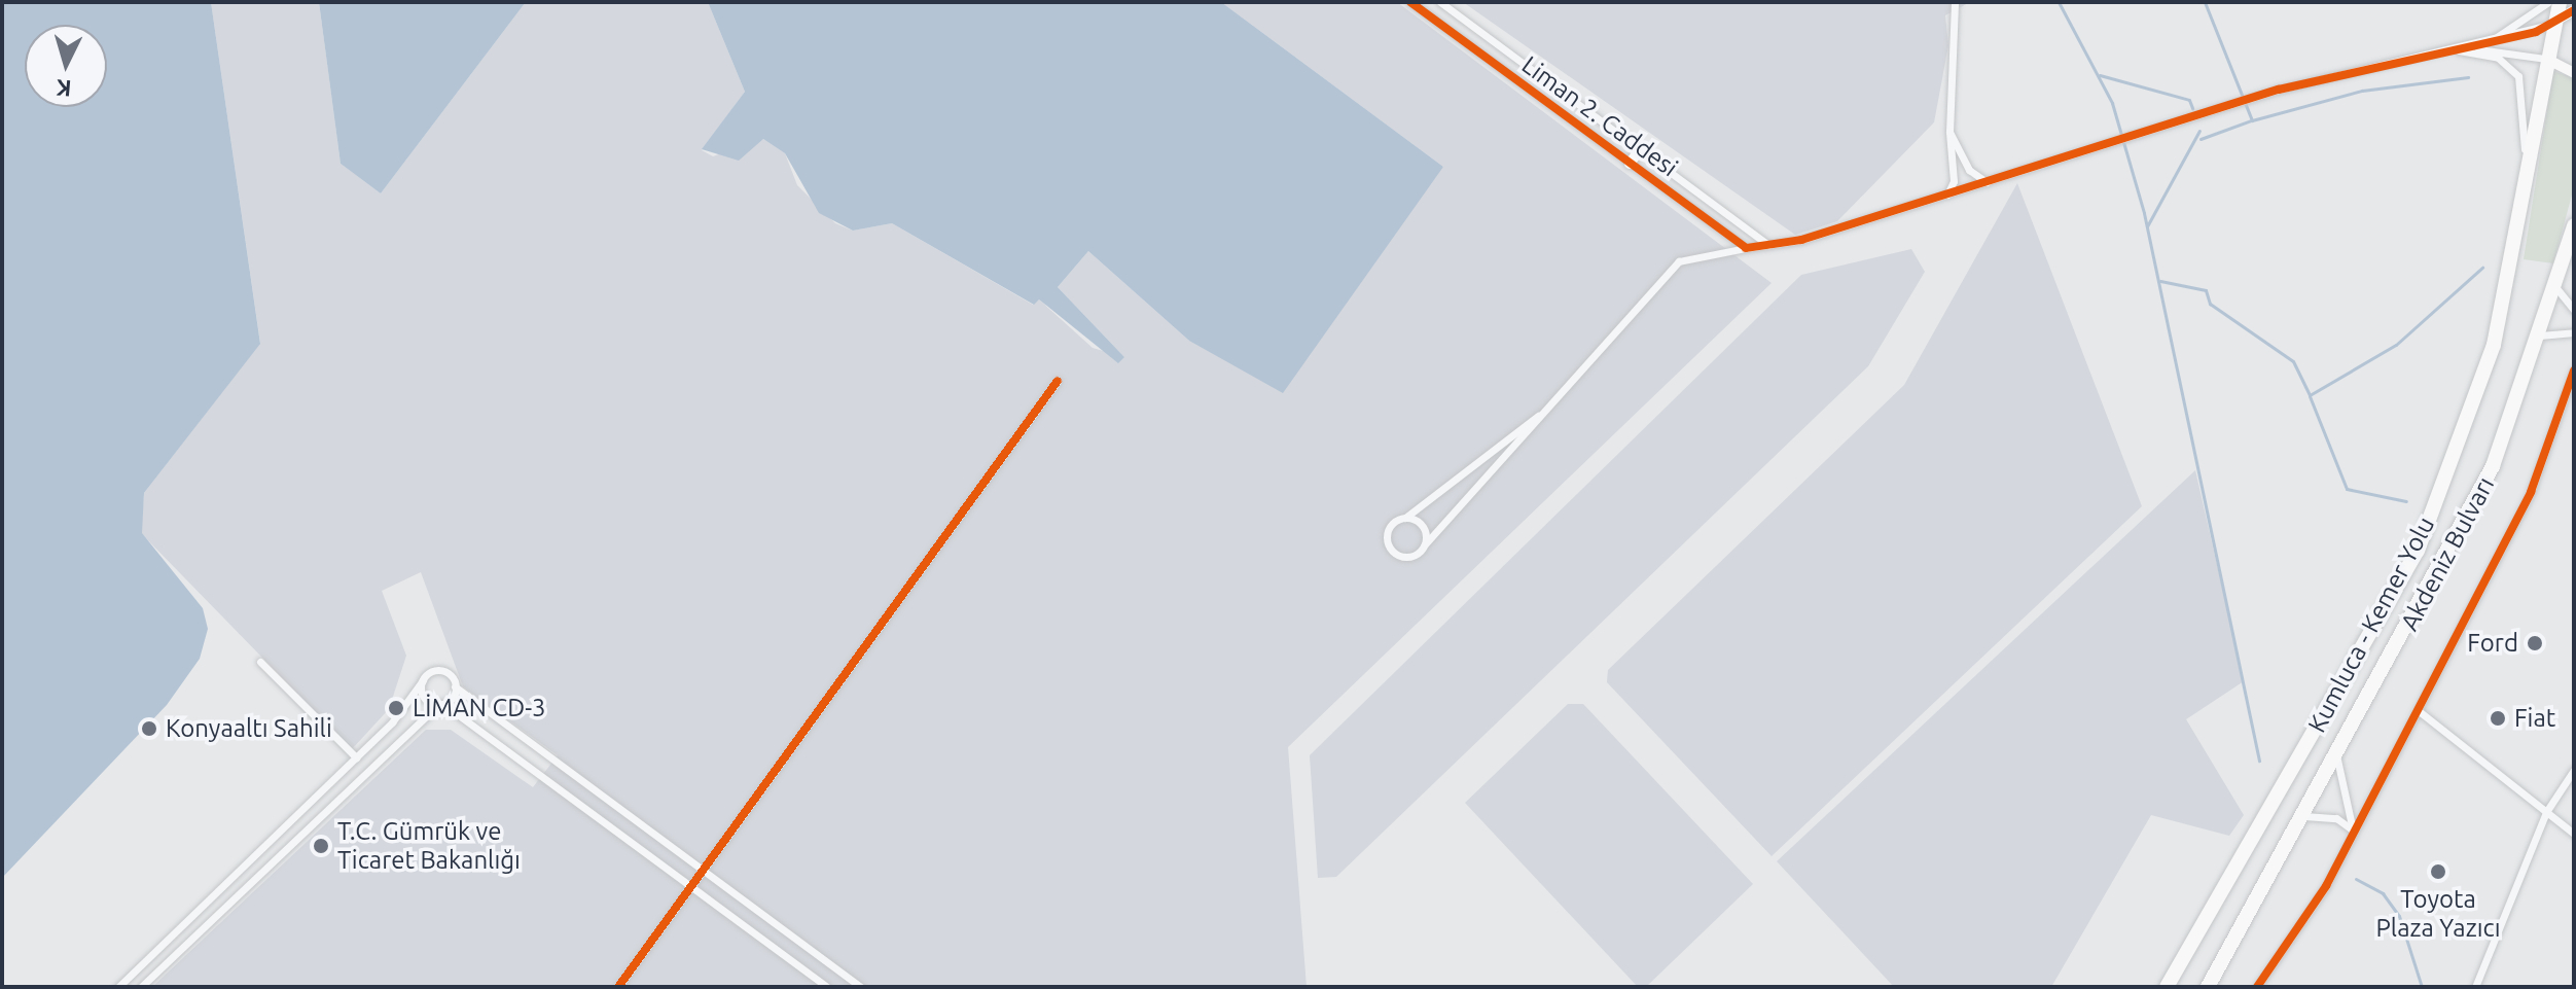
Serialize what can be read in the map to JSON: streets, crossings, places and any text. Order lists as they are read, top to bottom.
{
  "streets": {
    "highway": ["Akdeniz Bulvarı", "Kumluca - Kemer Yolu"],
    "street": ["Liman 2. Caddesi"]
  },
  "places": [
    "Ford",
    "LİMAN CD-3",
    "Fiat",
    "Konyaaltı Sahili",
    "T.C. Gümrük ve Ticaret Bakanlığı",
    "Toyota Plaza Yazıcı"
  ],
  "north": "bottom"
}
